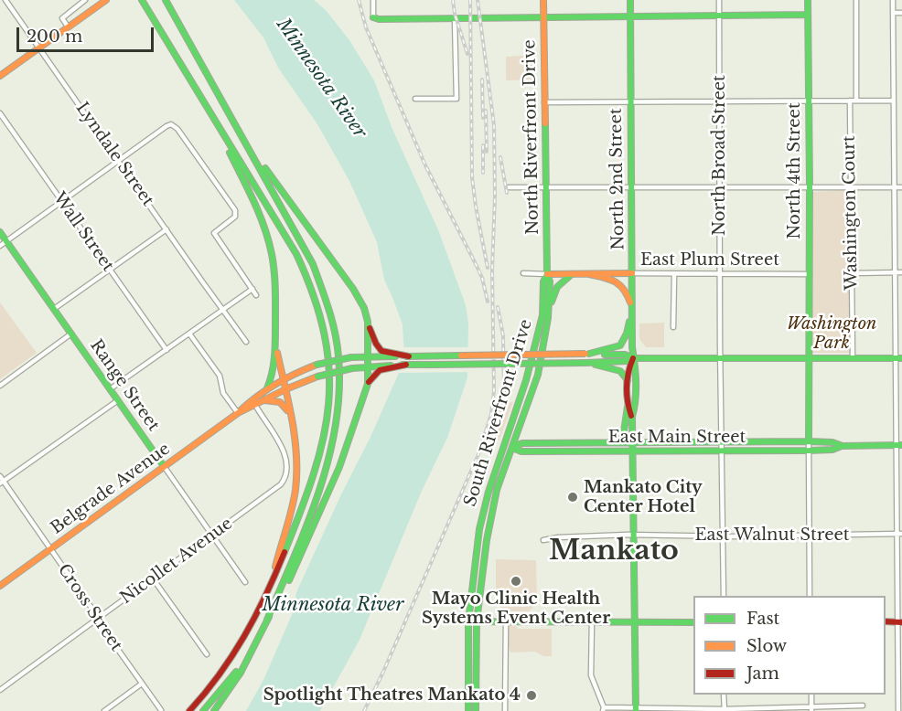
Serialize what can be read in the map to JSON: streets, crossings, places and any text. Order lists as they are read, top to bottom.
{
  "streets": {
    "main road": [
      "North Riverfront Drive",
      "North 4th Street",
      "North 2nd Street",
      "East Plum Street",
      "Range Street",
      "South Riverfront Drive",
      "East Main Street",
      "Belgrade Avenue"
    ],
    "street": [
      "Lyndale Street",
      "North Broad Street",
      "Washington Court",
      "Wall Street",
      "East Walnut Street",
      "Nicollet Avenue",
      "Cross Street"
    ]
  },
  "crossings": [
    ["North Riverfront Drive", "East Plum Street"],
    ["North Riverfront Drive", "South Riverfront Drive"],
    ["North Broad Street", "East Plum Street"],
    ["North Broad Street", "East Main Street"],
    ["North Broad Street", "East Walnut Street"],
    ["North 4th Street", "East Plum Street"],
    ["North 4th Street", "East Main Street"],
    ["North 2nd Street", "East Plum Street"],
    ["North 2nd Street", "East Main Street"],
    ["North 2nd Street", "East Walnut Street"],
    ["East Plum Street", "South Riverfront Drive"],
    ["Range Street", "Belgrade Avenue"],
    ["Range Street", "Nicollet Avenue"],
    ["South Riverfront Drive", "East Main Street"],
    ["Belgrade Avenue", "Nicollet Avenue"],
    ["Belgrade Avenue", "Cross Street"],
    ["Nicollet Avenue", "Cross Street"]
  ],
  "districts": ["Mankato"],
  "water": ["Minnesota River"],
  "parks": ["Washington Park"],
  "places": ["Mankato City Center Hotel", "Mayo Clinic Health Systems Event Center", "Spotlight Theatres Mankato 4"],
  "legend": ["Fast", "Slow", "Jam"],
  "scale_bar": "200 m"
}
